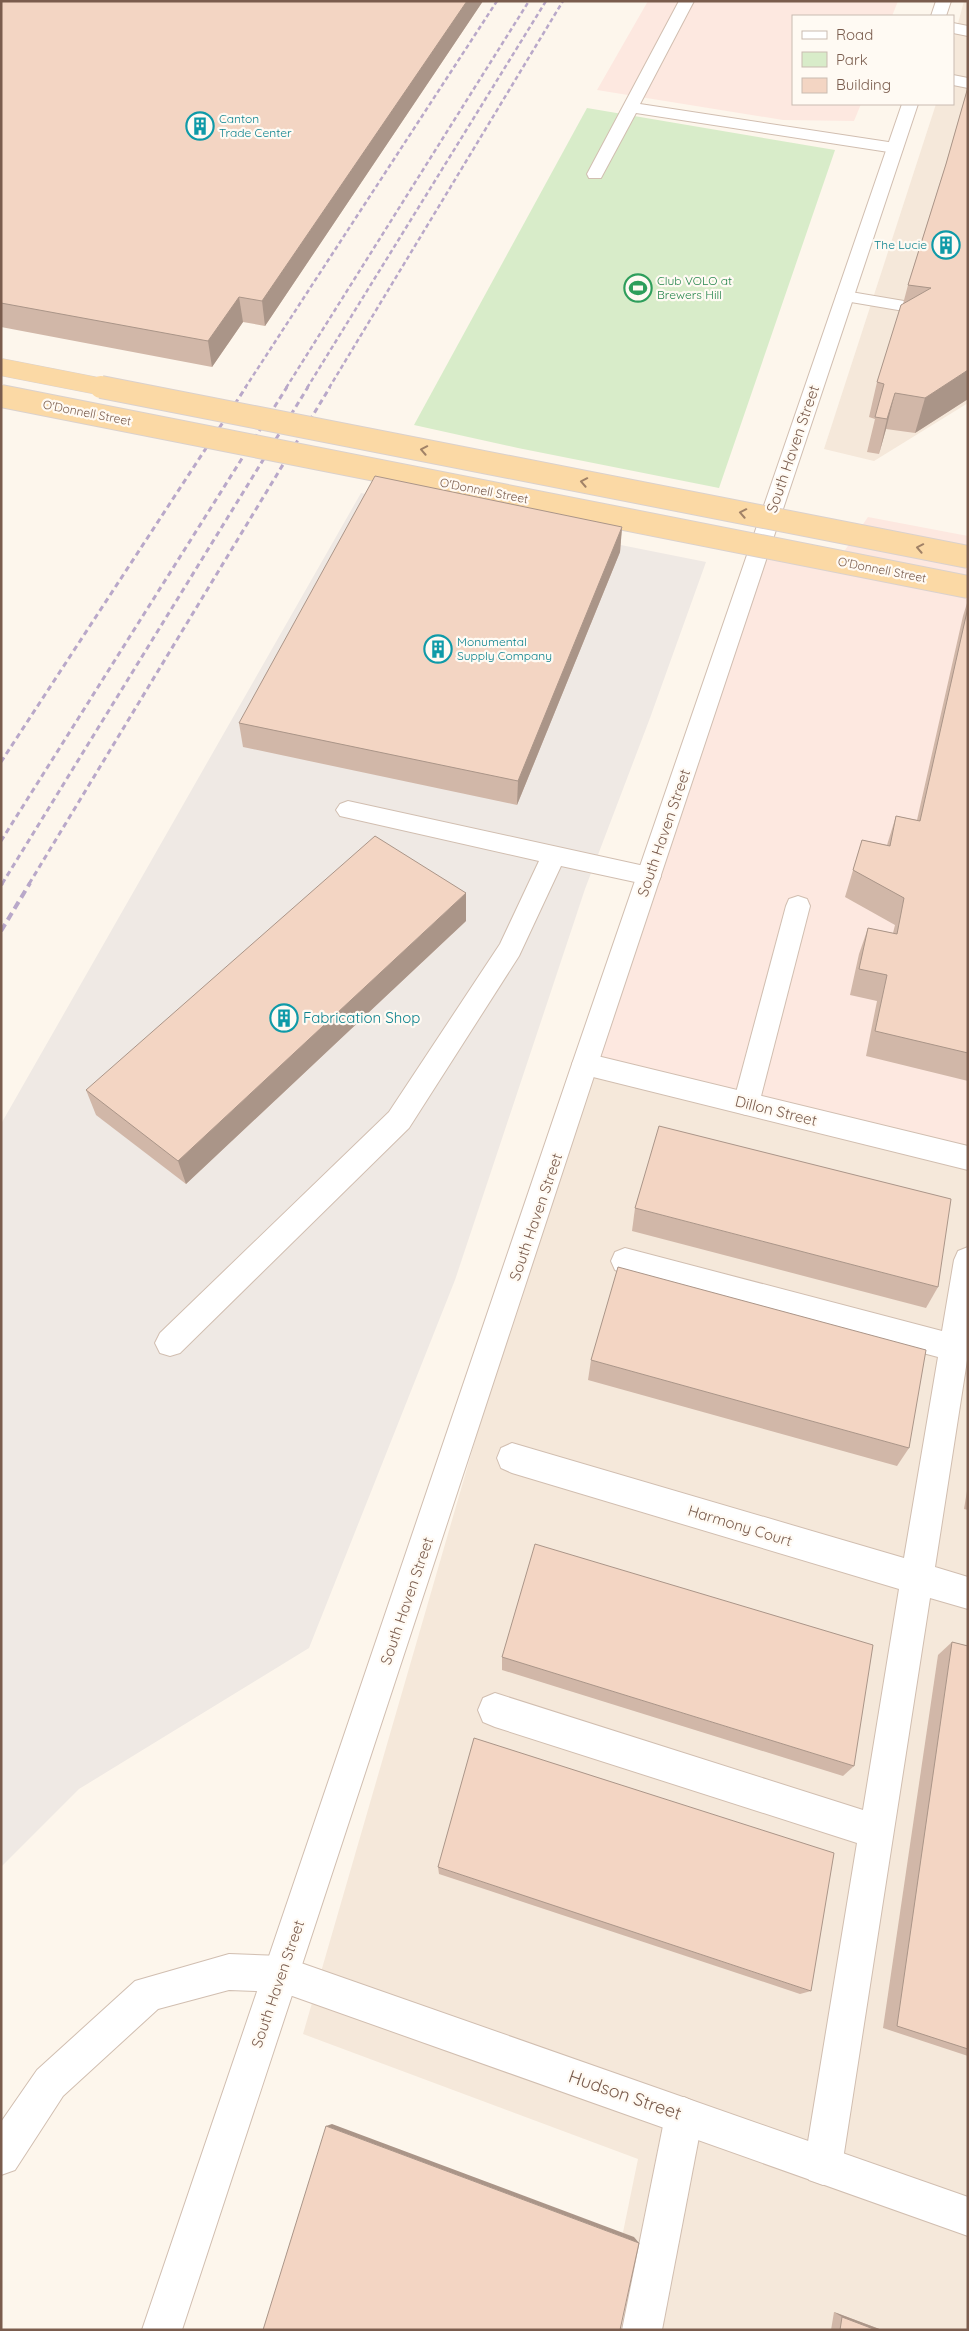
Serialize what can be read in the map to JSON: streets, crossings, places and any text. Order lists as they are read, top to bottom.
{
  "streets": {
    "main road": ["O'Donnell Street"],
    "street": [
      "South Haven Street",
      "Dillon Street",
      "Harmony Court",
      "Hudson Street"
    ]
  },
  "crossings": [
    ["O'Donnell Street", "South Haven Street"],
    ["South Haven Street", "Dillon Street"],
    ["South Haven Street", "Hudson Street"]
  ],
  "places": {
    "building": [
      "Canton Trade Center",
      "The Lucie",
      "Monumental Supply Company",
      "Fabrication Shop"
    ],
    "sports": ["Club VOLO at Brewers Hill"]
  },
  "legend": ["Road", "Park", "Building"]
}
